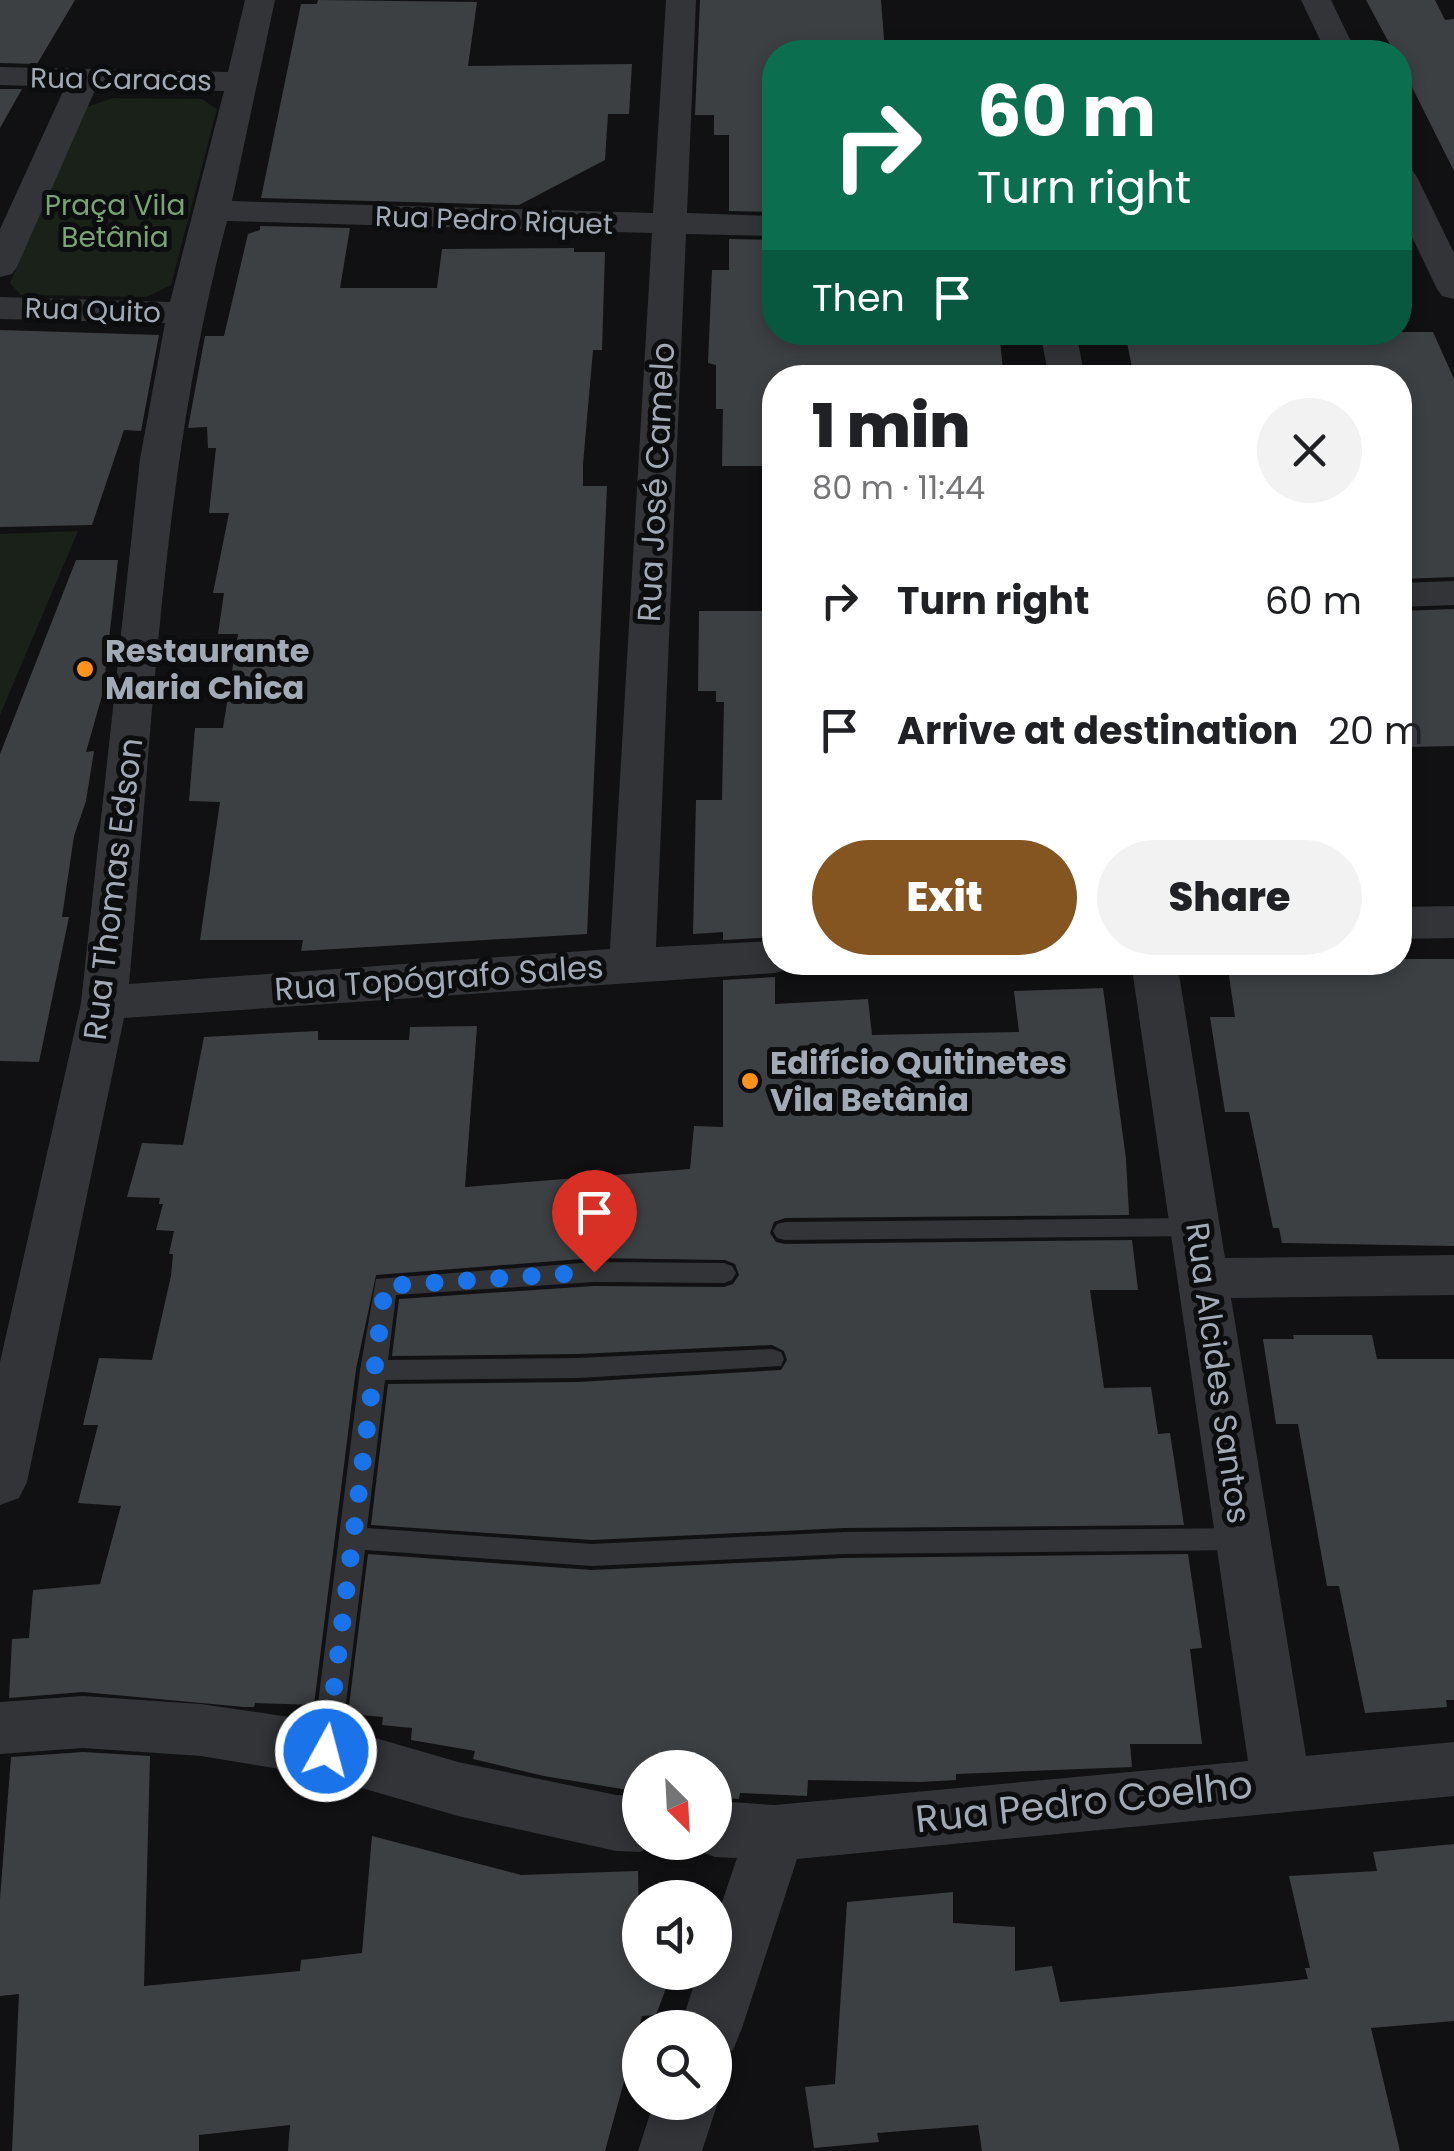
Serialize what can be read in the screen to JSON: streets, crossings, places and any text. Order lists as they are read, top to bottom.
{
  "streets": {
    "street": [
      "Rua Caracas",
      "Rua Pedro Riquet",
      "Rua Quito",
      "Rua José Camelo",
      "Rua Thomas Edson",
      "Rua Topógrafo Sales",
      "Rua Alcides Santos",
      "Rua Pedro Coelho"
    ]
  },
  "crossings": [
    ["Rua Caracas", "Rua Thomas Edson"],
    ["Rua Pedro Riquet", "Rua José Camelo"],
    ["Rua Pedro Riquet", "Rua Thomas Edson"],
    ["Rua Quito", "Rua Thomas Edson"],
    ["Rua José Camelo", "Rua Topógrafo Sales"],
    ["Rua Thomas Edson", "Rua Topógrafo Sales"],
    ["Rua Alcides Santos", "Rua Pedro Coelho"]
  ],
  "parks": ["Praça Vila Betânia"],
  "places": ["Restaurante Maria Chica", "Edifício Quitinetes Vila Betânia"],
  "north": "bottom right",
  "page": {
    "turn": ["60 m", "Turn right"],
    "then": "Then",
    "heading": ["1 min", "80 m · 11:44"],
    "list": [
      {
        "name": "Turn right",
        "value": "60 m"
      },
      {
        "name": "Arrive at destination",
        "value": "20 m"
      }
    ],
    "buttons": ["Exit", "Share"]
  }
}
